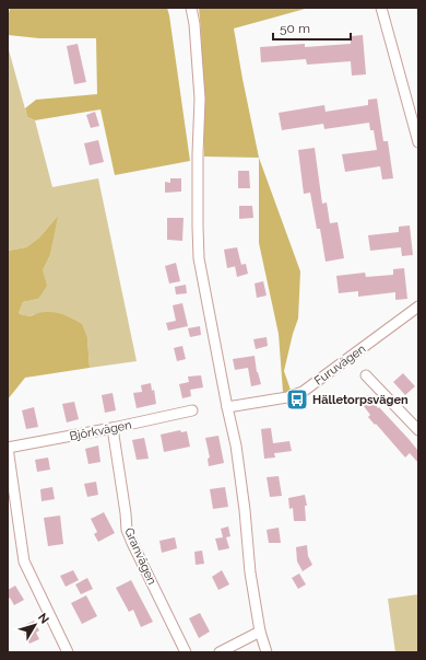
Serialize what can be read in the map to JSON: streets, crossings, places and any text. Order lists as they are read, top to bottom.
{
  "streets": {
    "street": ["Furuvägen", "Björkvägen", "Granvägen"]
  },
  "crossings": [
    ["Björkvägen", "Granvägen"]
  ],
  "places": {
    "bus stop": ["Hälletorpsvägen"]
  },
  "scale_bar": "50 m",
  "north": "top right"
}
